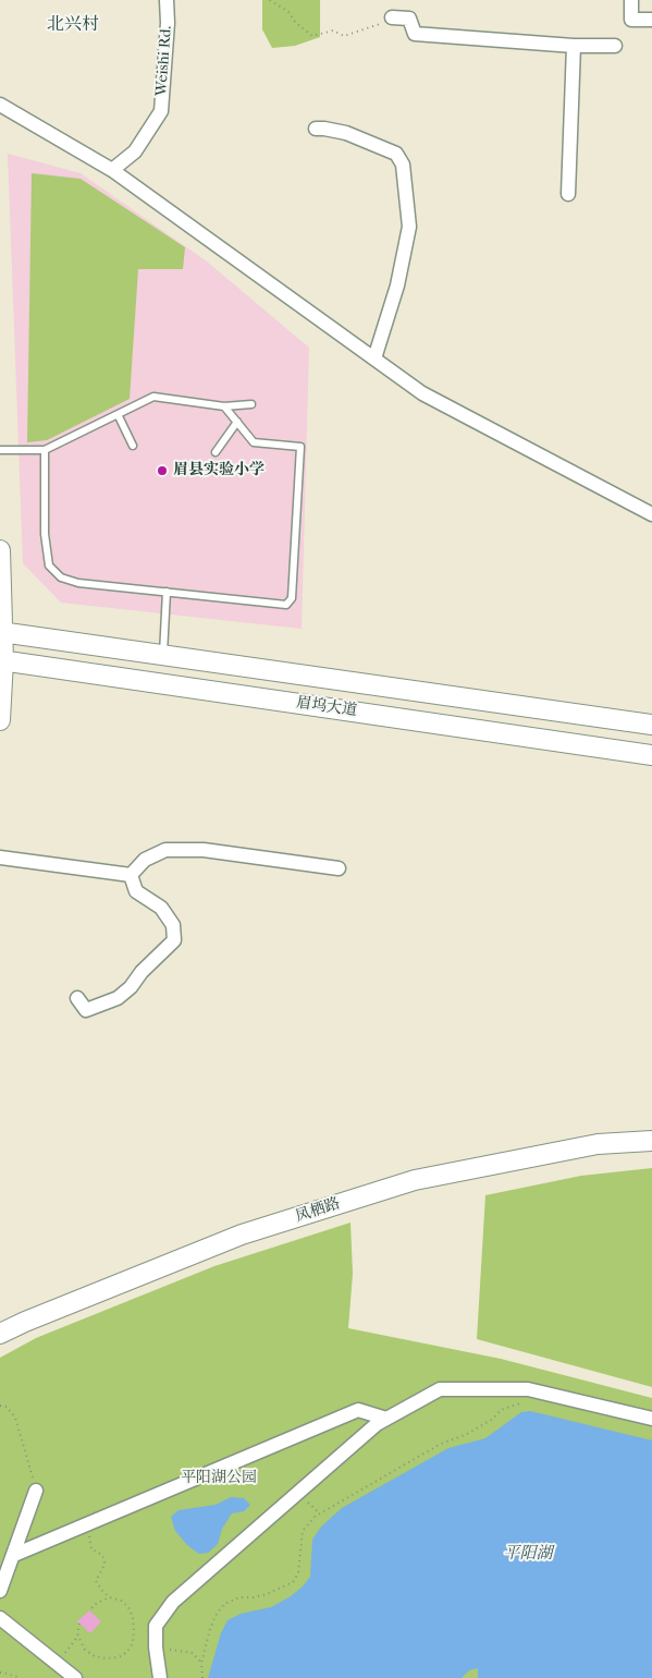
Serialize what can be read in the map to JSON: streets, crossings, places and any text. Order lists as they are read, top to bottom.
{
  "streets": {
    "main road": ["眉坞大道", "凤栖路"],
    "street": ["Weishi Rd."]
  },
  "districts": ["北兴村"],
  "water": ["平阳湖"],
  "parks": ["平阳湖公园"],
  "places": ["眉县实验小学"]
}
